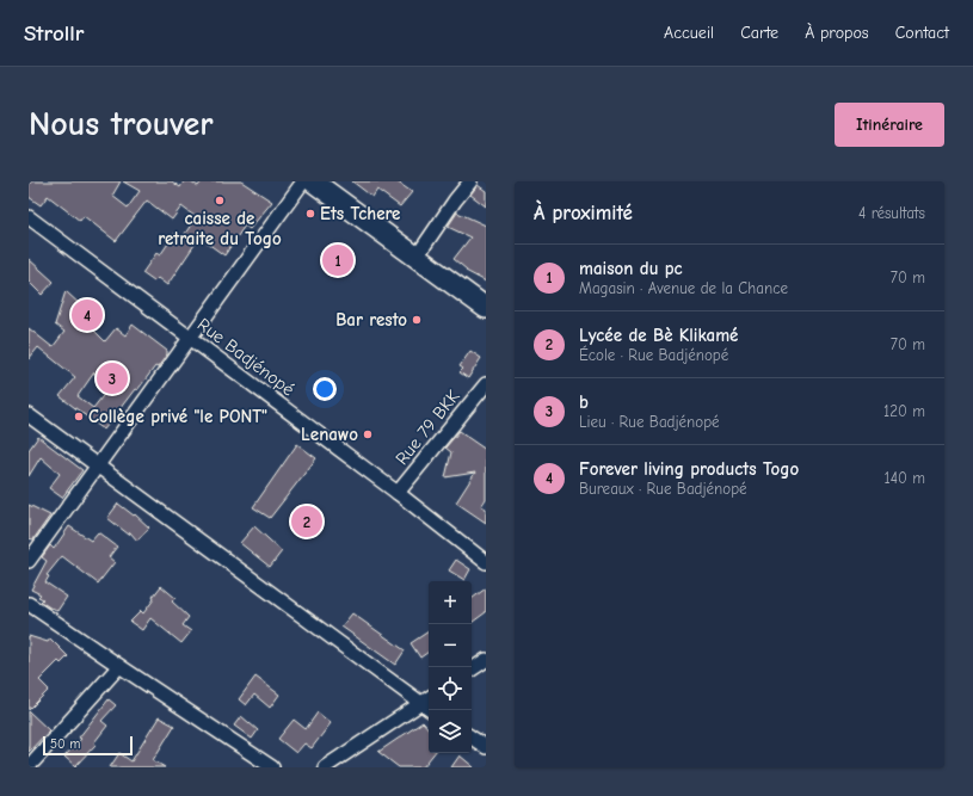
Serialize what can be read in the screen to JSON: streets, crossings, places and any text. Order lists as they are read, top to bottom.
{
  "streets": {
    "street": ["Rue Badjénopé", "Rue 79 BKK"]
  },
  "crossings": [
    ["Rue Badjénopé", "Rue 79 BKK"]
  ],
  "places": [
    "caisse de retraite du Togo",
    "Ets Tchere",
    "Bar resto",
    "Collège privé \"le PONT\"",
    "Lenawo"
  ],
  "scale_bar": "50 m",
  "page": {
    "header": "Strollr",
    "nav": [
      "Accueil",
      "Carte",
      "À propos",
      "Contact"
    ],
    "buttons": "Itinéraire",
    "title": "Nous trouver",
    "heading": ["À proximité", "4 résultats"],
    "pins": [
      "1",
      "4",
      "3",
      "2"
    ],
    "list": [
      {
        "mark": "1",
        "name": "maison du pc",
        "note": "Magasin · Avenue de la Chance",
        "value": "70 m"
      },
      {
        "mark": "2",
        "name": "Lycée de Bè Klikamé",
        "note": "École · Rue Badjénopé",
        "value": "70 m"
      },
      {
        "mark": "3",
        "name": "b",
        "note": "Lieu · Rue Badjénopé",
        "value": "120 m"
      },
      {
        "mark": "4",
        "name": "Forever living products Togo",
        "note": "Bureaux · Rue Badjénopé",
        "value": "140 m"
      }
    ],
    "map_buttons": ["+", "−"],
    "scale": "50 m"
  }
}
